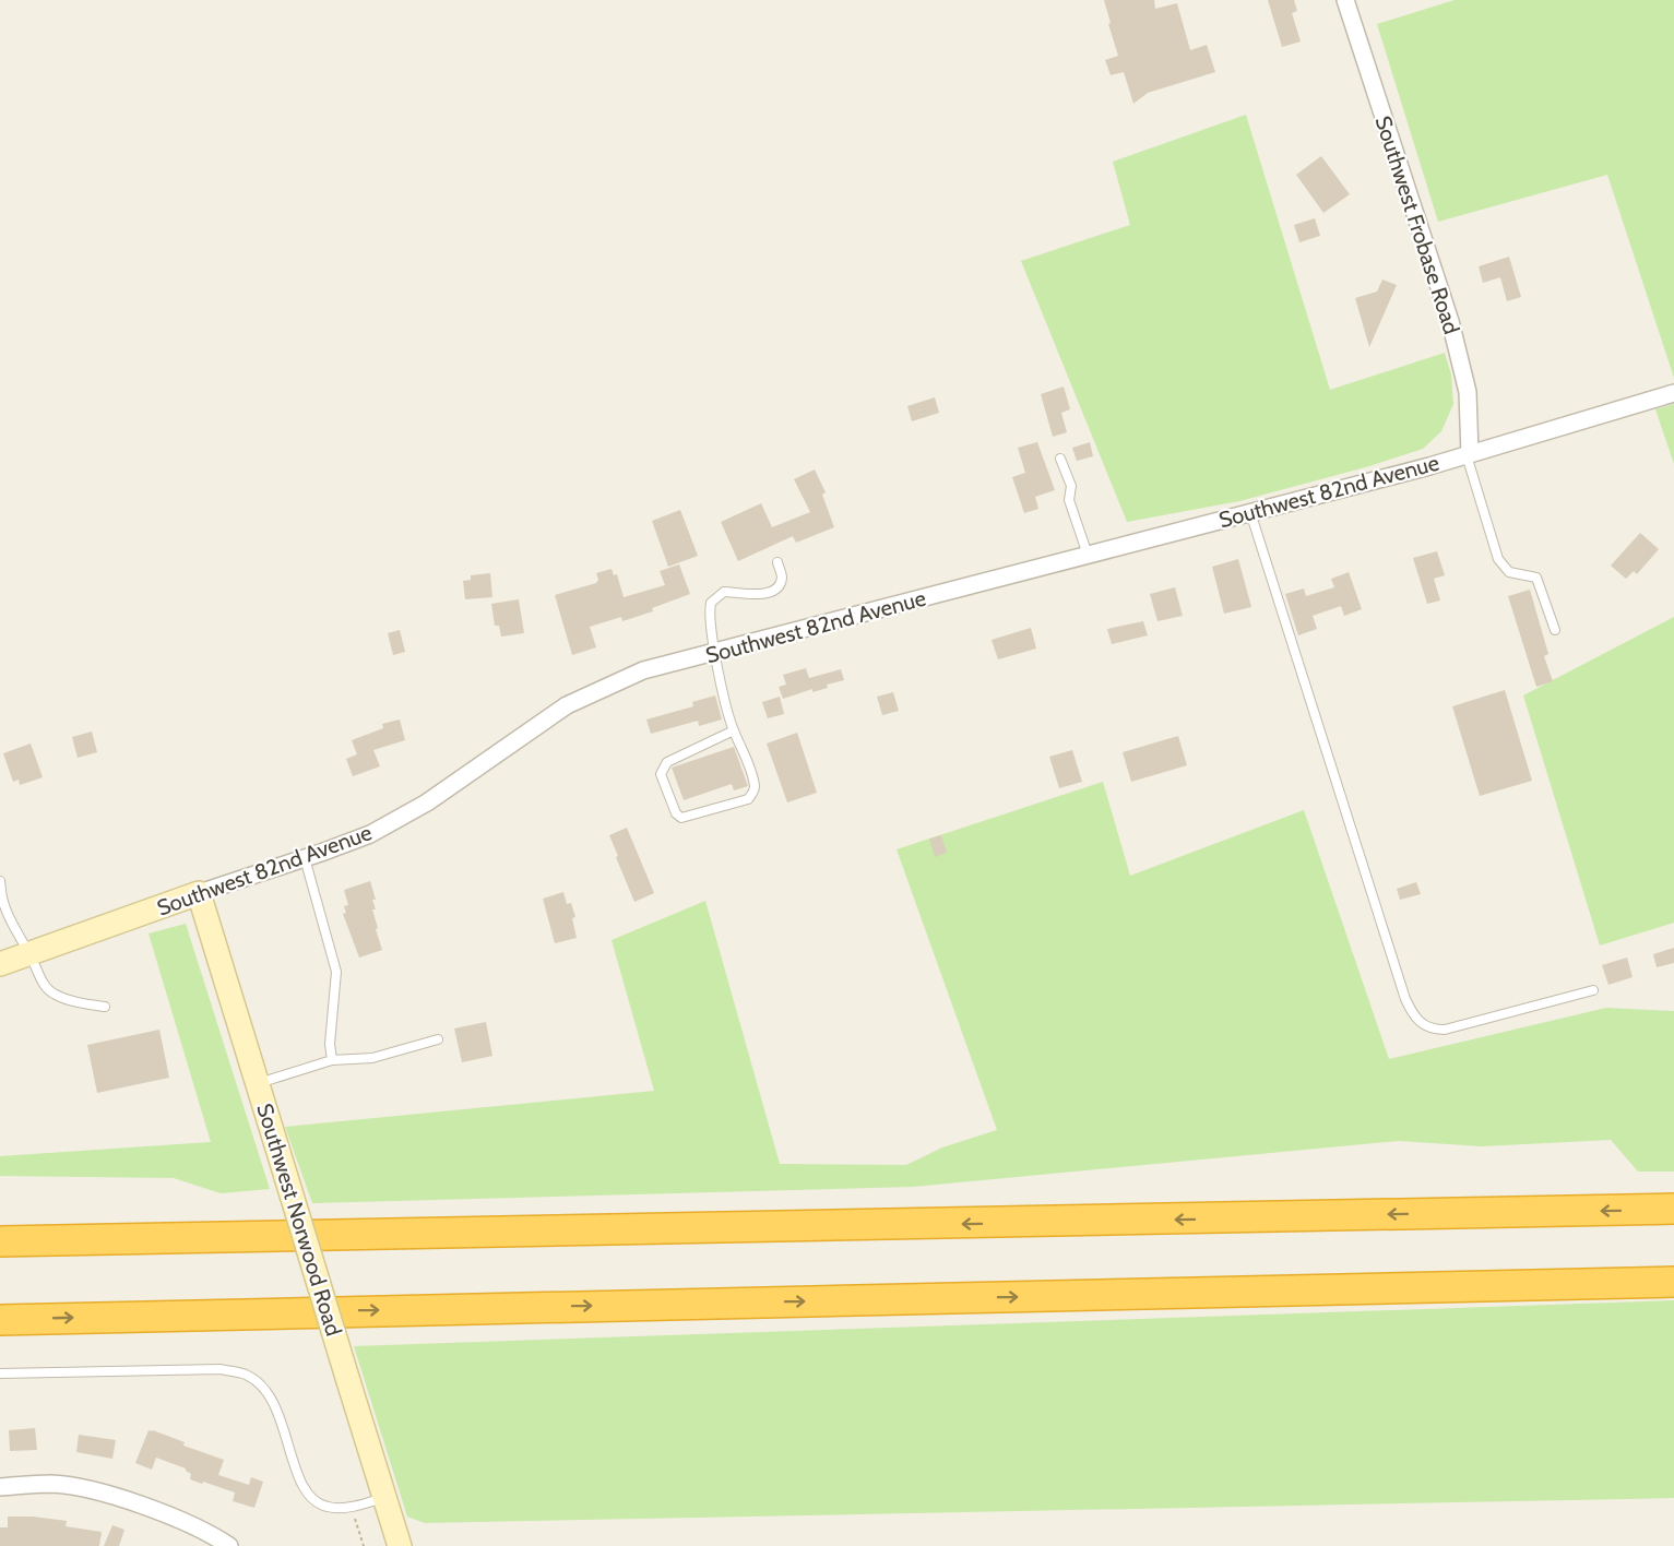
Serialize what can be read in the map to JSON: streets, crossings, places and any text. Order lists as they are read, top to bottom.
{
  "streets": {
    "street": ["Southwest Frobase Road", "Southwest 82nd Avenue", "Southwest Norwood Road"]
  },
  "crossings": [
    ["Southwest Frobase Road", "Southwest 82nd Avenue"],
    ["Southwest 82nd Avenue", "Southwest Norwood Road"]
  ]
}
